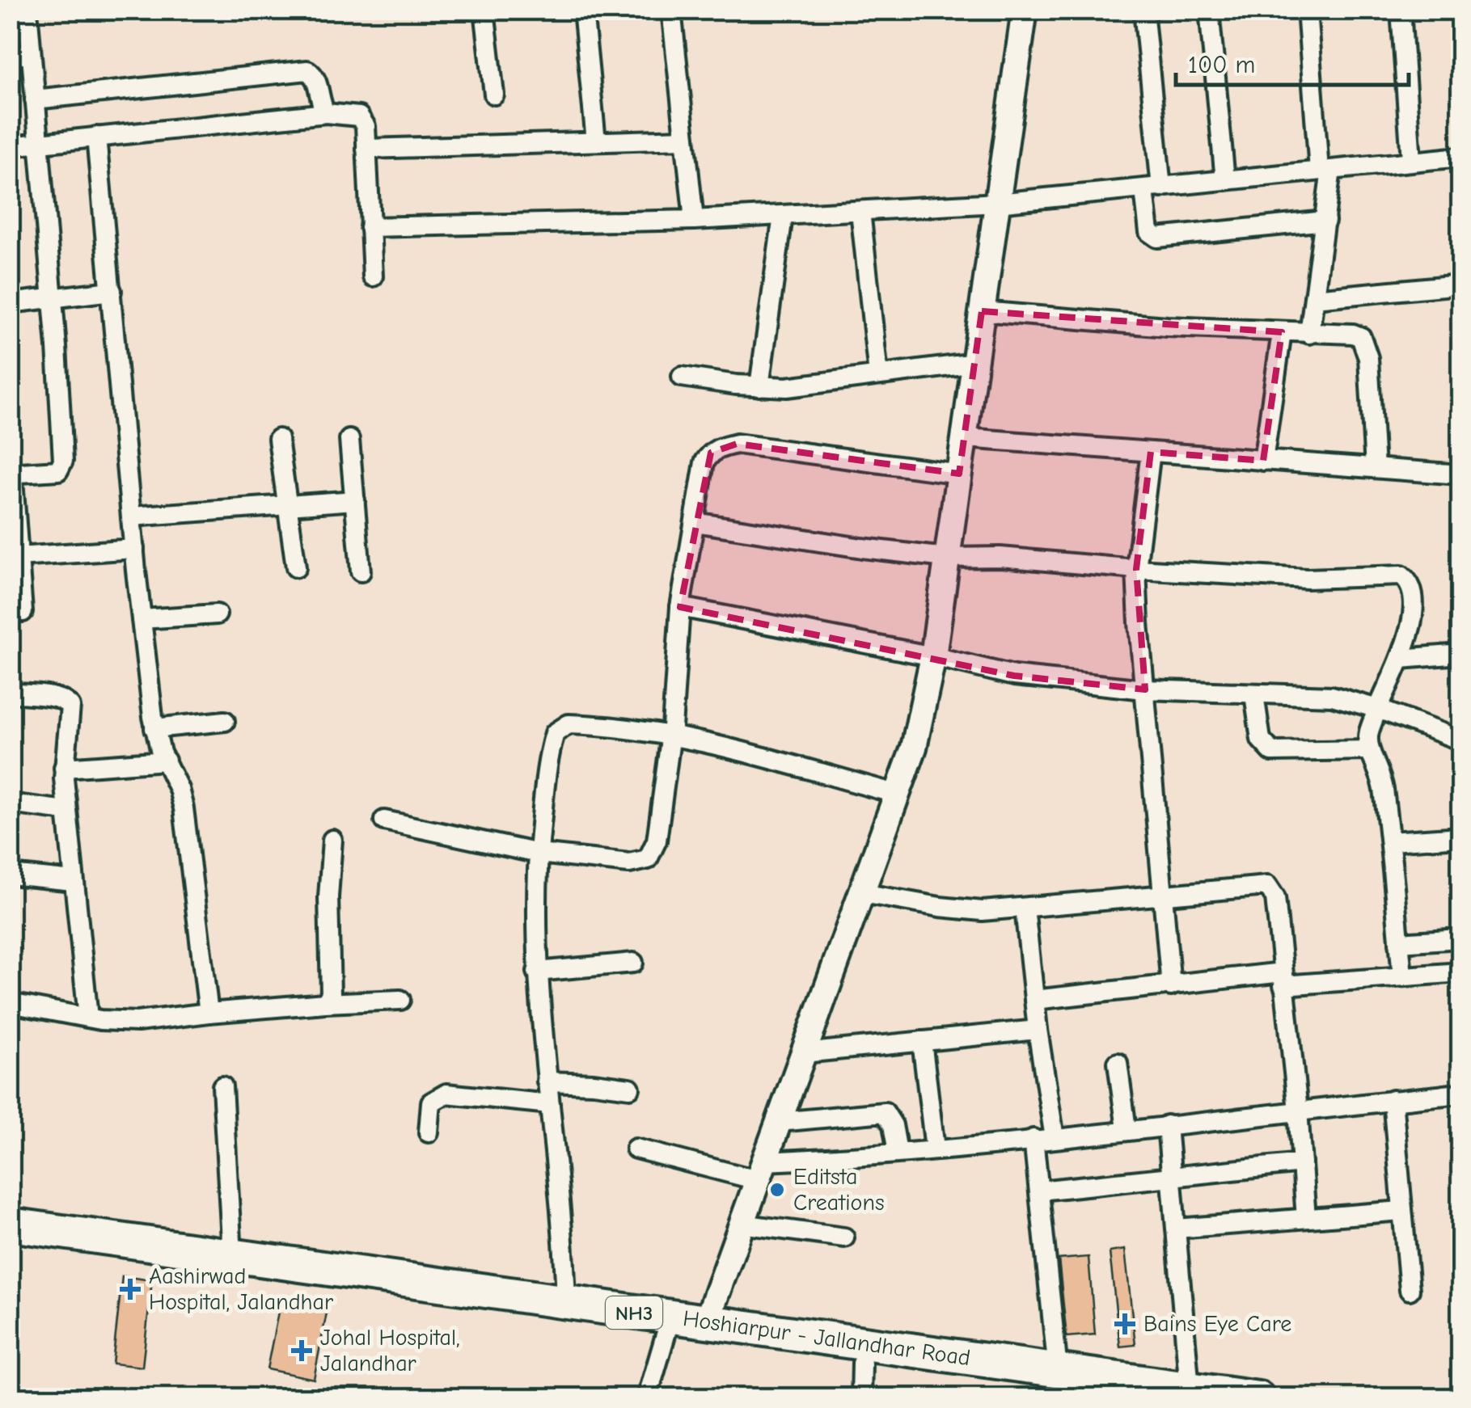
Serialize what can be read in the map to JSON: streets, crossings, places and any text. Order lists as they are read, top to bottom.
{
  "streets": {
    "highway": ["NH3", "Hoshiarpur - Jallandhar Road"]
  },
  "places": {
    "other": ["Editsta Creations"],
    "health": ["Aashirwad Hospital, Jalandhar", "Bains Eye Care", "Johal Hospital, Jalandhar"]
  },
  "scale_bar": "100 m"
}
